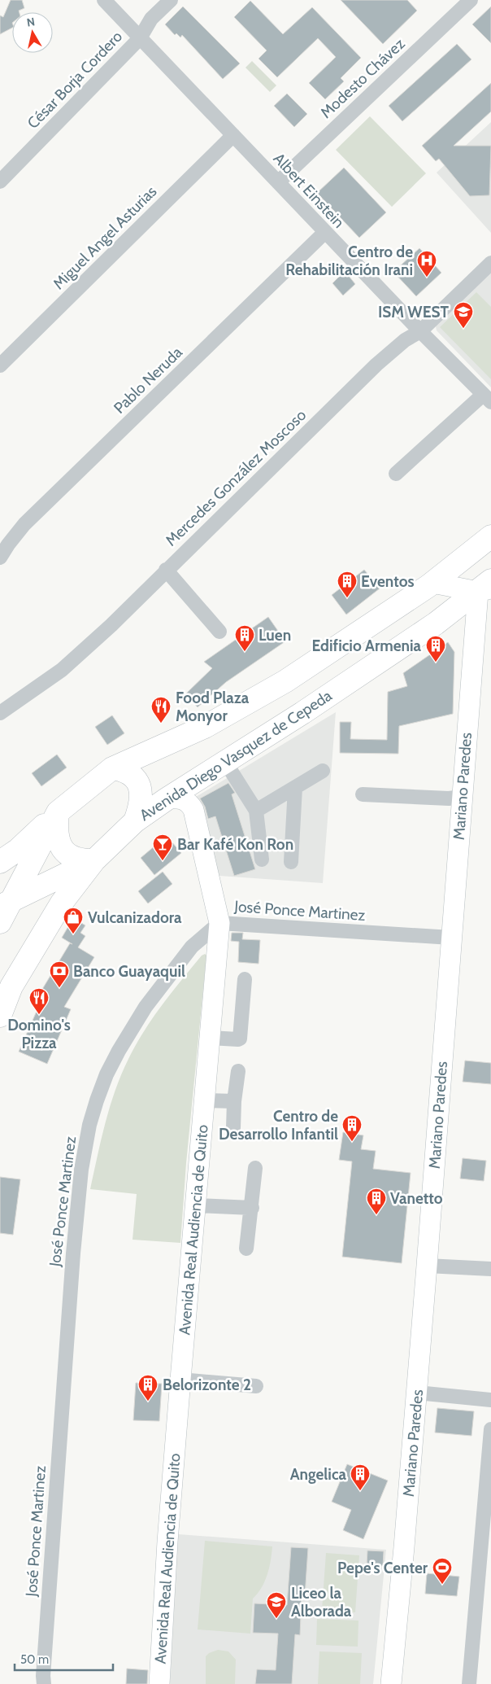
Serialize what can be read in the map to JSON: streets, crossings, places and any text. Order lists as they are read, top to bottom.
{
  "streets": {
    "main road": ["Avenida Diego Vasquez de Cepeda", "Mariano Paredes", "Avenida Real Audiencia de Quito"],
    "street": [
      "Modesto Chávez",
      "César Borja Cordero",
      "Albert Einstein",
      "Miguel Angel Asturias",
      "Pablo Neruda",
      "Mercedes González Moscoso",
      "José Ponce Martinez"
    ]
  },
  "crossings": [
    ["Modesto Chávez", "Albert Einstein"],
    ["César Borja Cordero", "Albert Einstein"],
    ["Albert Einstein", "Miguel Angel Asturias"],
    ["Albert Einstein", "Pablo Neruda"],
    ["Albert Einstein", "Mercedes González Moscoso"],
    ["Avenida Diego Vasquez de Cepeda", "Mariano Paredes"],
    ["Avenida Diego Vasquez de Cepeda", "Avenida Real Audiencia de Quito"],
    ["Mariano Paredes", "José Ponce Martinez"],
    ["José Ponce Martinez", "Avenida Real Audiencia de Quito"]
  ],
  "places": {
    "hospital": ["Centro de Rehabilitación Irani"],
    "school or university": ["ISM WEST", "Liceo la Alborada"],
    "building": [
      "Eventos",
      "Luen",
      "Edificio Armenia",
      "Centro de Desarrollo Infantil",
      "Vanetto",
      "Belorizonte 2",
      "Angelica"
    ],
    "restaurant": ["Food Plaza Monyor", "Domino's Pizza"],
    "bar": ["Bar Kafé Kon Ron"],
    "shop": ["Vulcanizadora"],
    "bank": ["Banco Guayaquil"],
    "sports": ["Pepe's Center"]
  },
  "scale_bar": "50 m",
  "north": "top"
}
